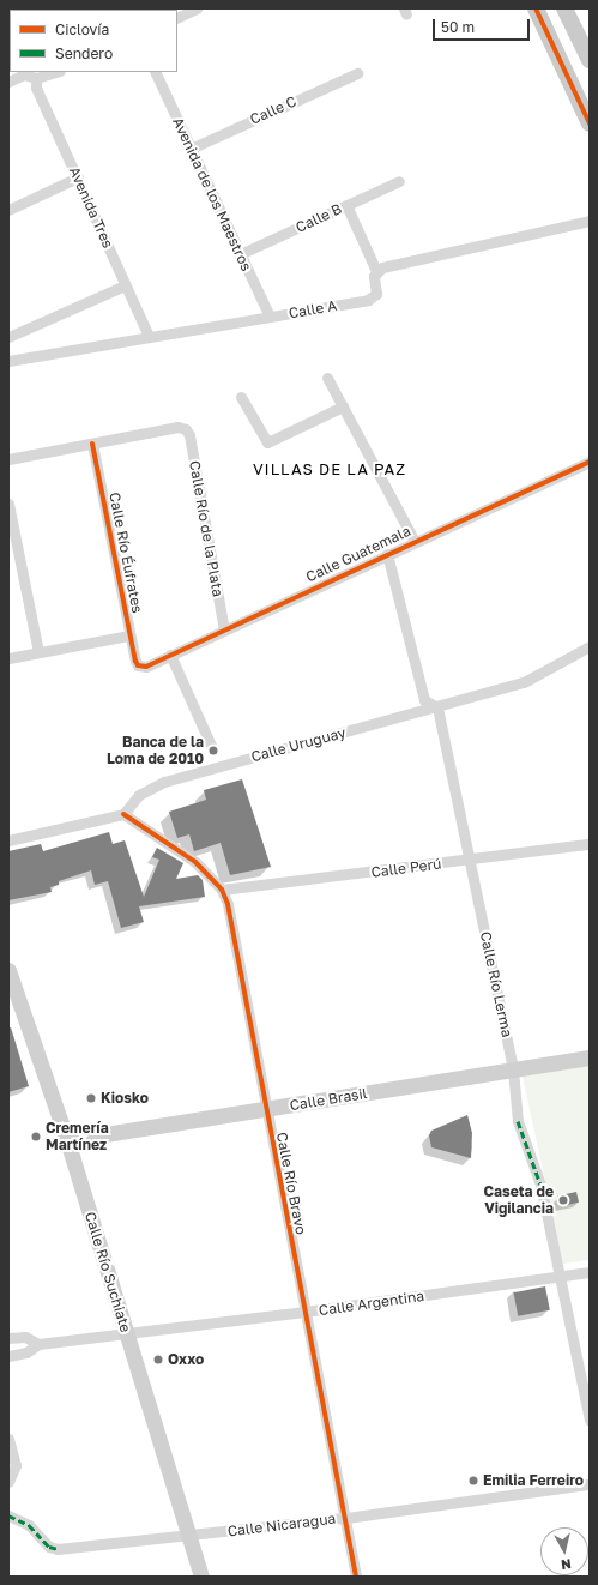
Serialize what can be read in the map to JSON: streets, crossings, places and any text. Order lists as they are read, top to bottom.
{
  "streets": {
    "main road": ["Calle Brasil", "Calle Río Suchiate"],
    "street": [
      "Calle C",
      "Avenida de los Maestros",
      "Avenida Tres",
      "Calle B",
      "Calle A",
      "Calle Río de la Plata",
      "Calle Río Éufrates",
      "Calle Guatemala",
      "Calle Uruguay",
      "Calle Perú",
      "Calle Río Lerma",
      "Calle Río Bravo",
      "Calle Argentina",
      "Calle Nicaragua"
    ]
  },
  "crossings": [
    ["Calle C", "Avenida de los Maestros"],
    ["Avenida de los Maestros", "Calle B"],
    ["Avenida de los Maestros", "Calle A"],
    ["Avenida Tres", "Calle A"],
    ["Calle Río de la Plata", "Calle Río Éufrates"],
    ["Calle Río de la Plata", "Calle Guatemala"],
    ["Calle Río Éufrates", "Calle Guatemala"],
    ["Calle Uruguay", "Calle Río Lerma"],
    ["Calle Uruguay", "Calle Río Bravo"],
    ["Calle Perú", "Calle Río Lerma"],
    ["Calle Perú", "Calle Río Bravo"],
    ["Calle Río Lerma", "Calle Brasil"],
    ["Calle Río Lerma", "Calle Argentina"],
    ["Calle Brasil", "Calle Río Bravo"],
    ["Calle Brasil", "Calle Río Suchiate"],
    ["Calle Río Bravo", "Calle Argentina"],
    ["Calle Río Bravo", "Calle Nicaragua"],
    ["Calle Río Suchiate", "Calle Argentina"],
    ["Calle Río Suchiate", "Calle Nicaragua"]
  ],
  "districts": ["VILLAS DE LA PAZ"],
  "places": [
    "Banca de la Loma de 2010",
    "Kiosko",
    "Cremería Martínez",
    "Caseta de Vigilancia",
    "Oxxo",
    "Emilia Ferreiro"
  ],
  "legend": ["Ciclovía", "Sendero"],
  "scale_bar": "50 m",
  "north": "bottom"
}
